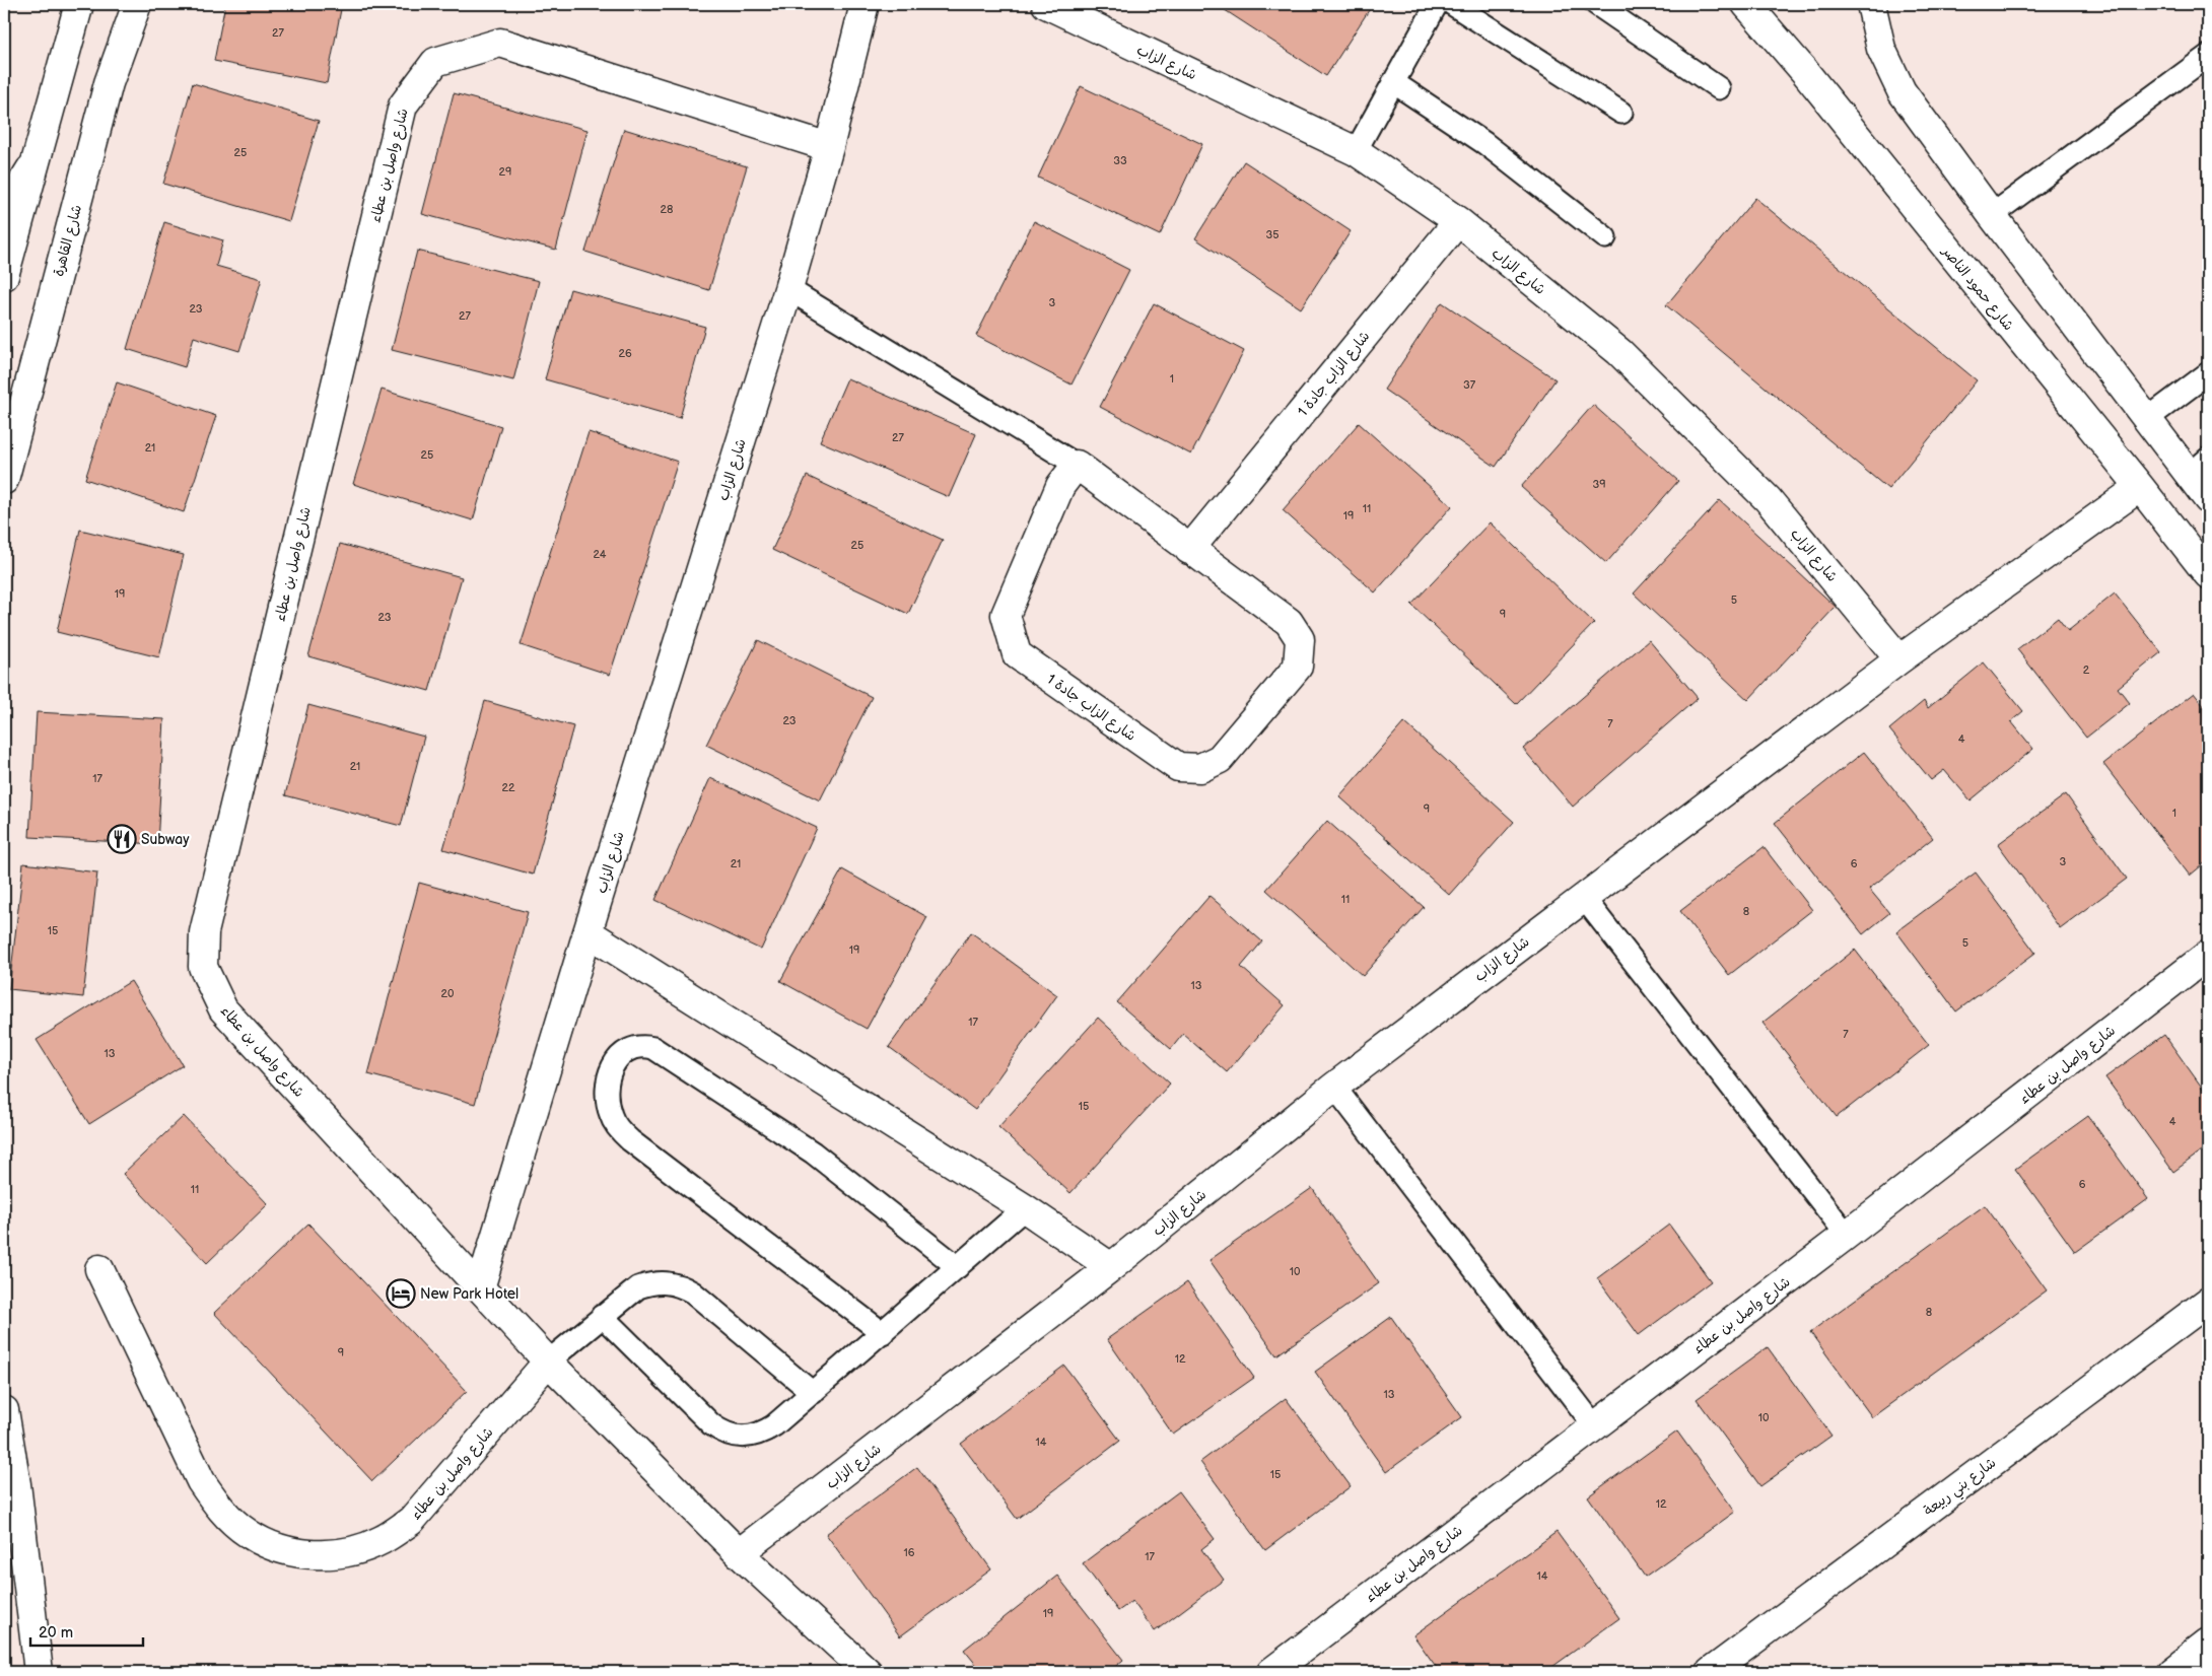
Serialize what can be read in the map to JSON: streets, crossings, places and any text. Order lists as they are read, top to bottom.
{
  "streets": {
    "main road": [
      "شارع الزاب",
      "شارع واصل بن عطاء",
      "شارع القاهرة",
      "شارع حمود الناصر",
      "شارع الزاب جادة 1",
      "شارع بني ربيعة"
    ]
  },
  "crossings": [
    ["شارع الزاب", "شارع واصل بن عطاء"],
    ["شارع الزاب", "شارع حمود الناصر"],
    ["شارع الزاب", "شارع الزاب جادة 1"]
  ],
  "places": {
    "restaurant": ["Subway"],
    "hotel": ["New Park Hotel"]
  },
  "house_numbers": [
    "27",
    "25",
    "33",
    "29",
    "28",
    "35",
    "3",
    "23",
    "27",
    "26",
    "1",
    "37",
    "27",
    "21",
    "25",
    "39",
    "11",
    "19",
    "25",
    "24",
    "19",
    "5",
    "9",
    "23",
    "2",
    "23",
    "7",
    "4",
    "21",
    "17",
    "22",
    "9",
    "1",
    "3",
    "21",
    "6",
    "11",
    "8",
    "15",
    "5",
    "19",
    "13",
    "20",
    "17",
    "7",
    "13",
    "15",
    "4",
    "6",
    "11",
    "10",
    "8",
    "9",
    "12",
    "13",
    "10",
    "14",
    "15",
    "12",
    "16",
    "17",
    "14",
    "19"
  ],
  "scale_bar": "20 m"
}
